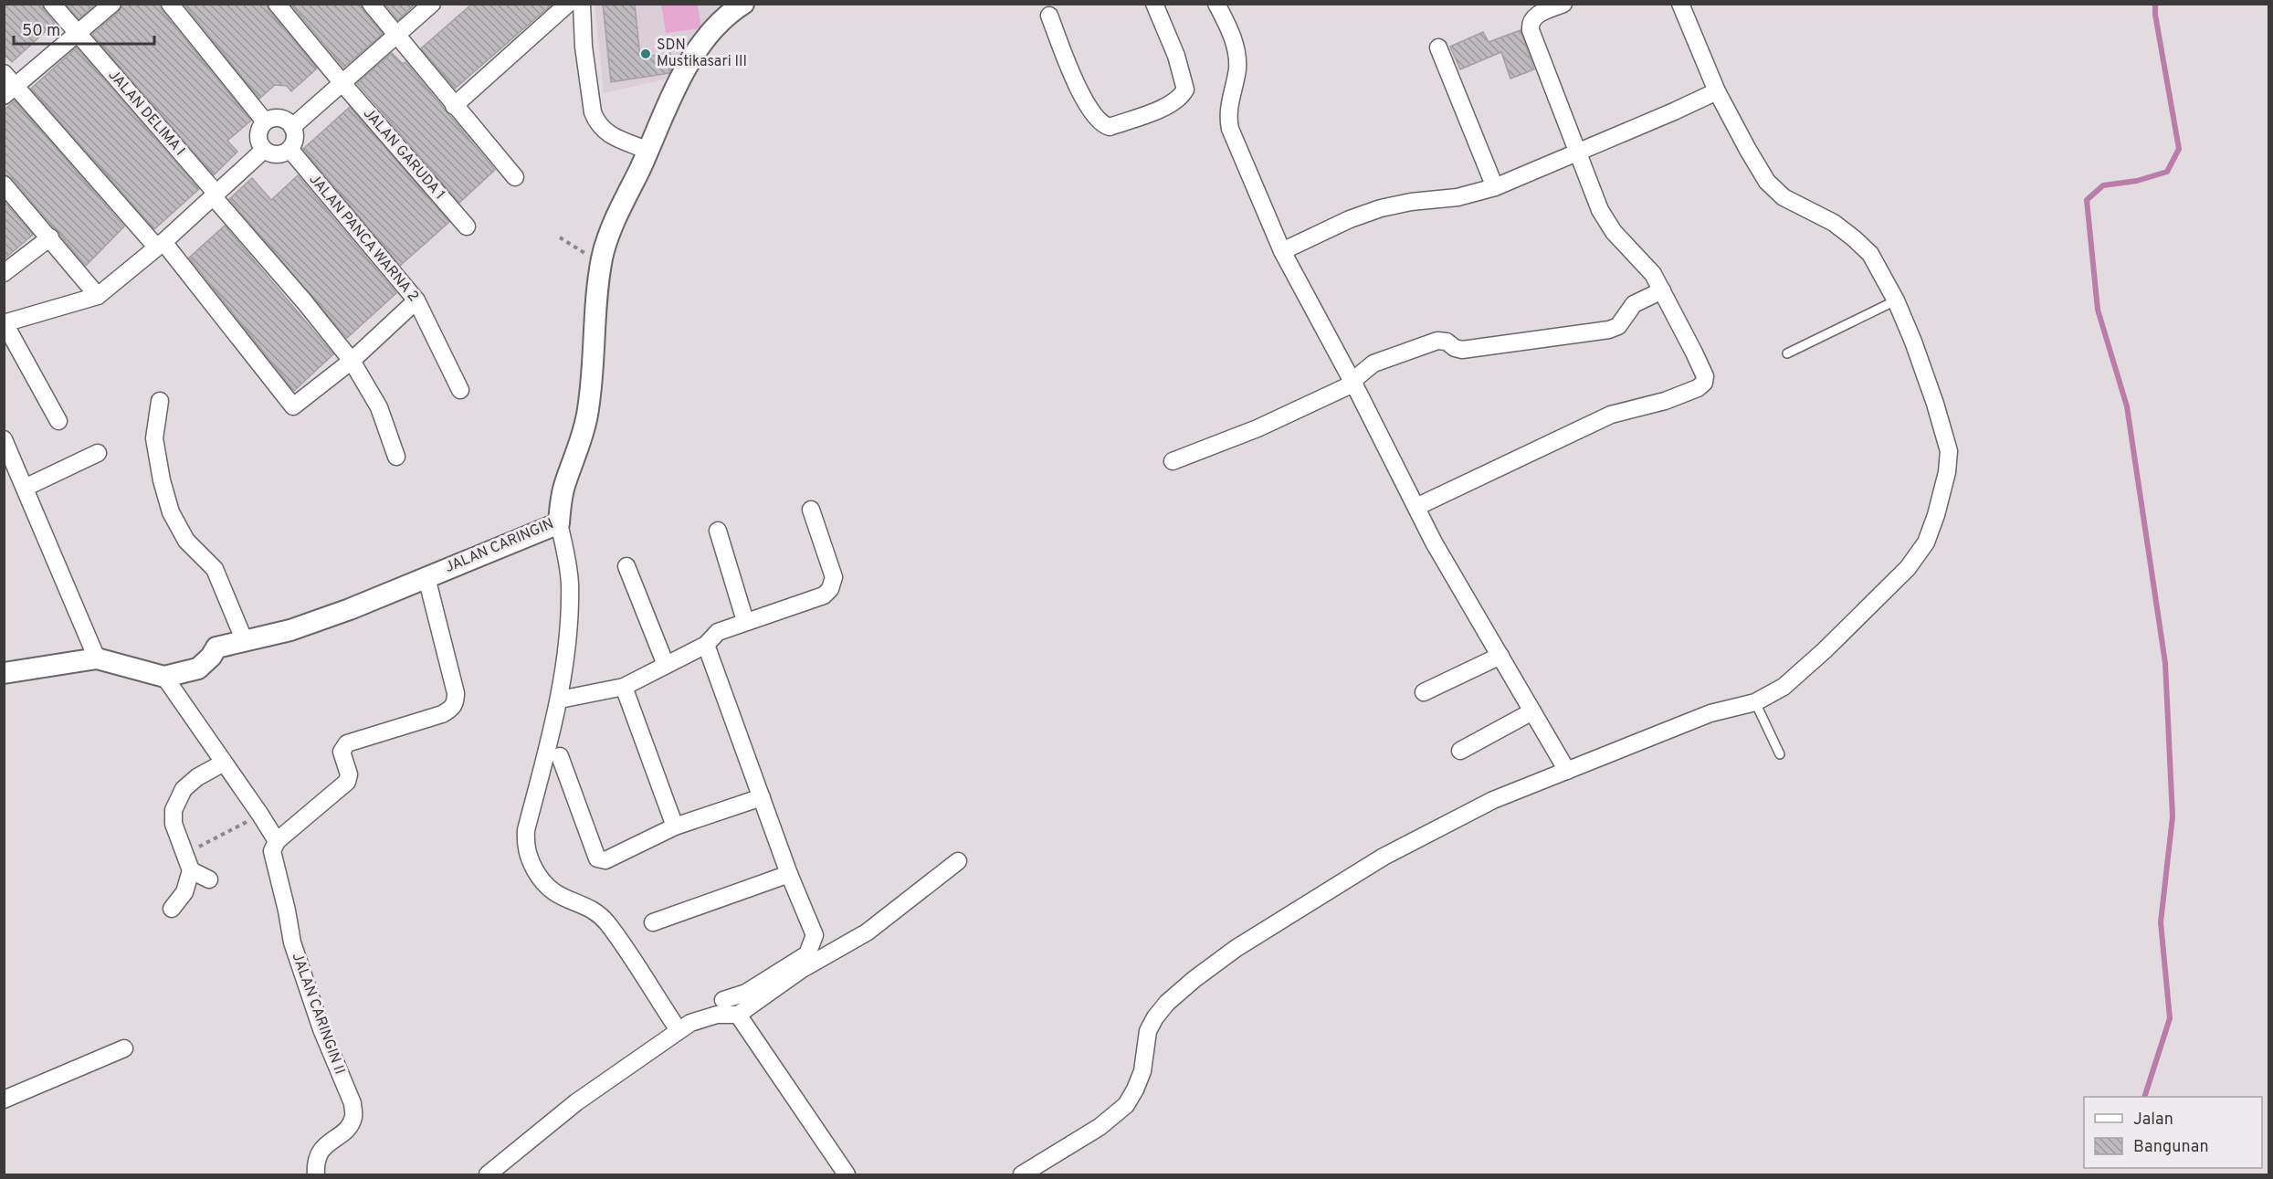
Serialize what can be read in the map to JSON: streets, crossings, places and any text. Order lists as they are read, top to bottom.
{
  "streets": {
    "street": [
      "JALAN DELIMA I",
      "JALAN GARUDA 1",
      "JALAN PANCA WARNA 2",
      "JALAN CARINGIN",
      "JALAN CARINGIN II"
    ]
  },
  "places": ["SDN Mustikasari III"],
  "legend": ["Jalan", "Bangunan"],
  "scale_bar": "50 m"
}
